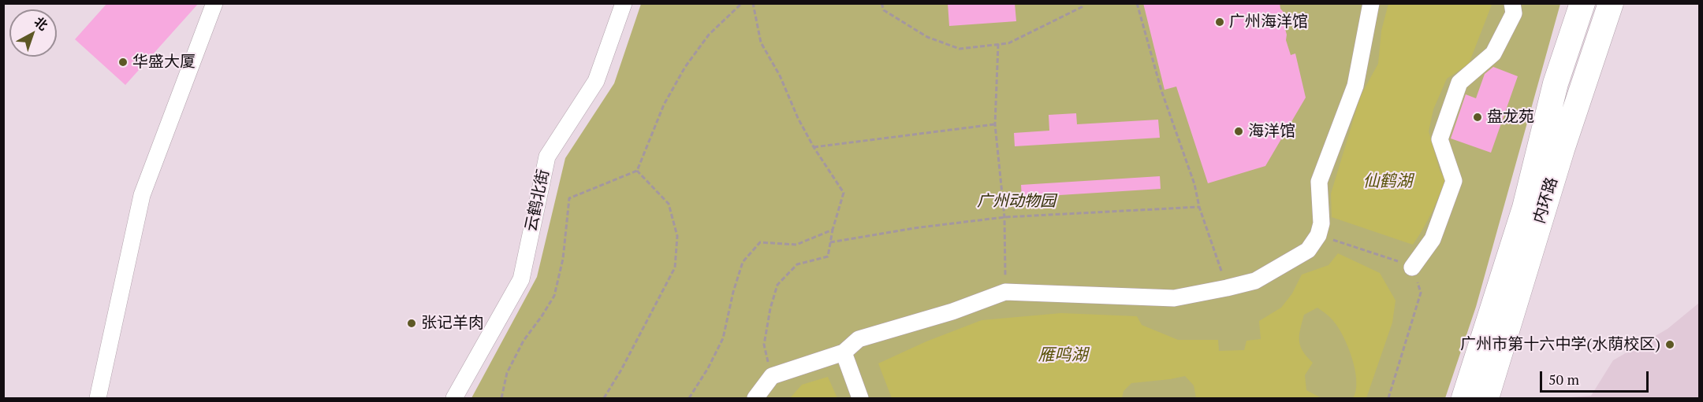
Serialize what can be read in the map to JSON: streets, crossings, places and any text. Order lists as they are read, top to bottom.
{
  "streets": {
    "highway": ["内环路"],
    "street": ["云鹤北街"]
  },
  "water": ["仙鹤湖", "雁鸣湖"],
  "parks": ["广州动物园"],
  "places": [
    "广州海洋馆",
    "华盛大厦",
    "盘龙苑",
    "海洋馆",
    "张记羊肉",
    "广州市第十六中学(水荫校区)"
  ],
  "scale_bar": "50 m",
  "north": "top right"
}
